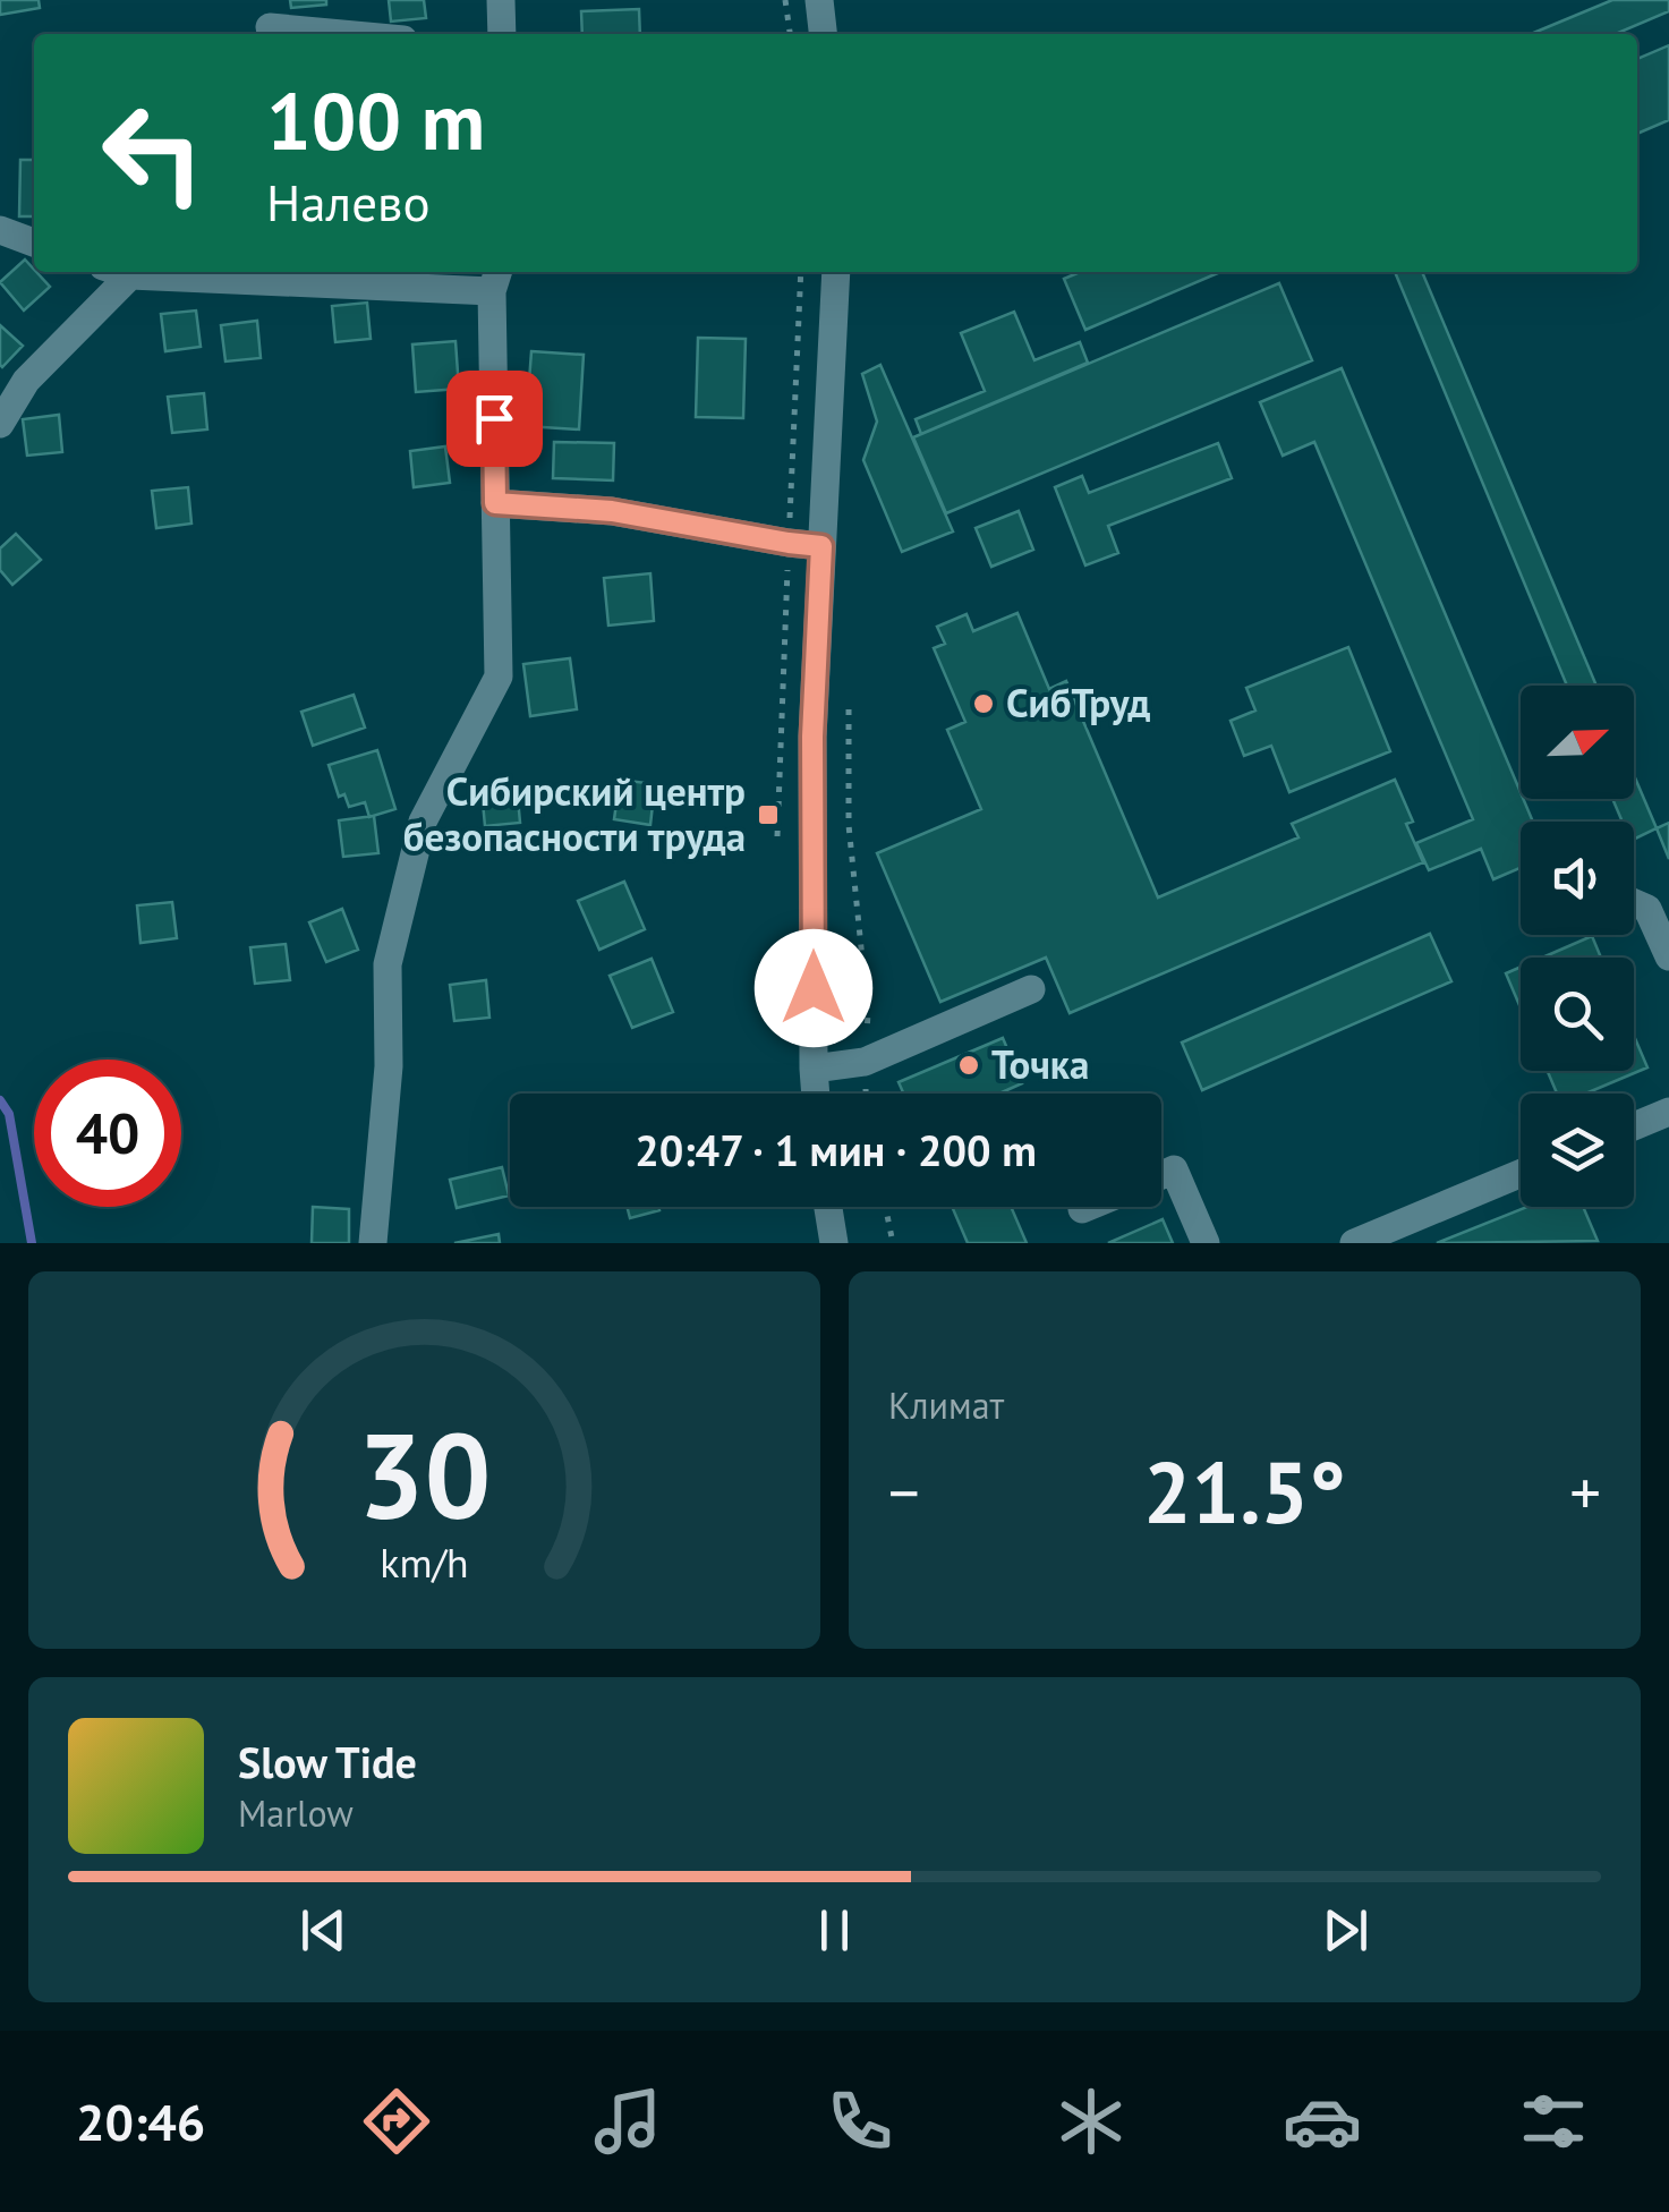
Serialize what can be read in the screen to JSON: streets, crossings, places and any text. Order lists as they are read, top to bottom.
{
  "places": {
    "other": ["СибТруд", "Точка"],
    "transit": ["Сибирский центр безопасности труда"]
  },
  "north": "top right",
  "page": {
    "turn": ["100 m", "Налево"],
    "limit": "40",
    "trip": "20:47 · 1 мин · 200 m",
    "tile": "Климат",
    "heat": ["−", "21.5°", "+"],
    "song": ["Slow Tide", "Marlow"],
    "tabs": "20:46",
    "gauge": ["30", "km/h"]
  }
}
